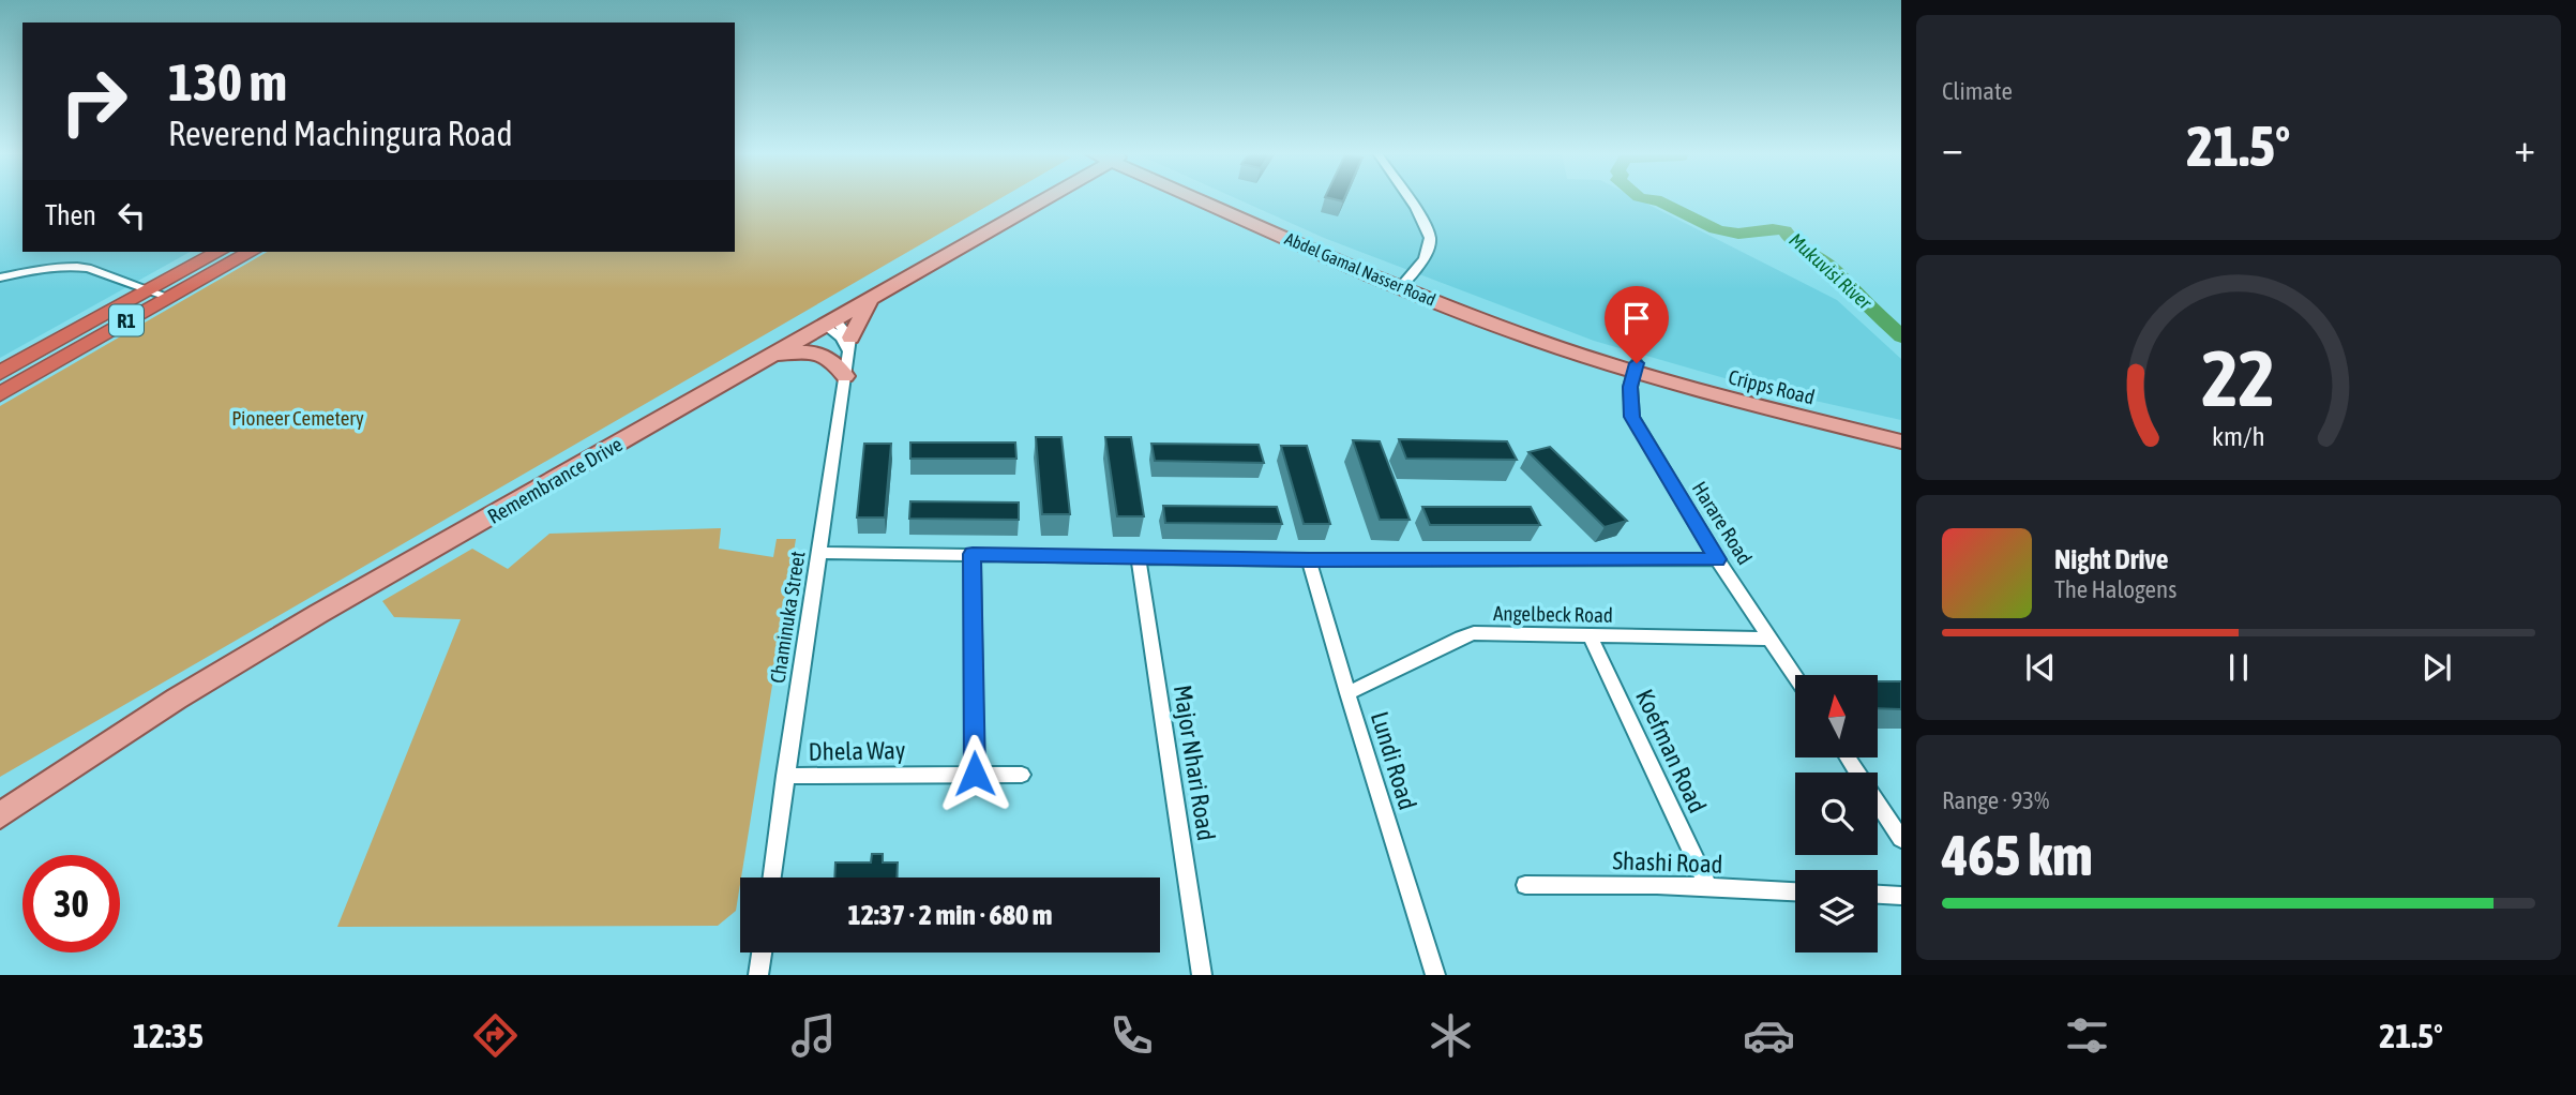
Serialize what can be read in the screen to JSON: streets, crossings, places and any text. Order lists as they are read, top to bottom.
{
  "streets": {
    "highway": ["R1"],
    "main road": ["Abdel Gamal Nasser Road", "Cripps Road", "Remembrance Drive"],
    "street": [
      "Harare Road",
      "Angelbeck Road",
      "Chaminuka Street",
      "Dhela Way",
      "Koefman Road",
      "Lundi Road",
      "Major Nhari Road",
      "Shashi Road"
    ]
  },
  "crossings": [
    ["Abdel Gamal Nasser Road", "Cripps Road"],
    ["Abdel Gamal Nasser Road", "Harare Road"],
    ["Cripps Road", "Harare Road"],
    ["Harare Road", "Angelbeck Road"],
    ["Angelbeck Road", "Koefman Road"],
    ["Angelbeck Road", "Lundi Road"],
    ["Chaminuka Street", "Dhela Way"],
    ["Koefman Road", "Shashi Road"]
  ],
  "water": ["Mukuvisi River"],
  "parks": ["Pioneer Cemetery"],
  "north": "top",
  "page": {
    "tile": [
      "Climate",
      ["Range · 93%", "465 km"]
    ],
    "turn": ["130 m", "Reverend Machingura Road"],
    "heat": ["−", "21.5°", "+"],
    "then": "Then",
    "song": ["Night Drive", "The Halogens"],
    "limit": "30",
    "trip": "12:37 · 2 min · 680 m",
    "tabs": ["12:35", "21.5°"],
    "gauge": ["22", "km/h"]
  }
}
